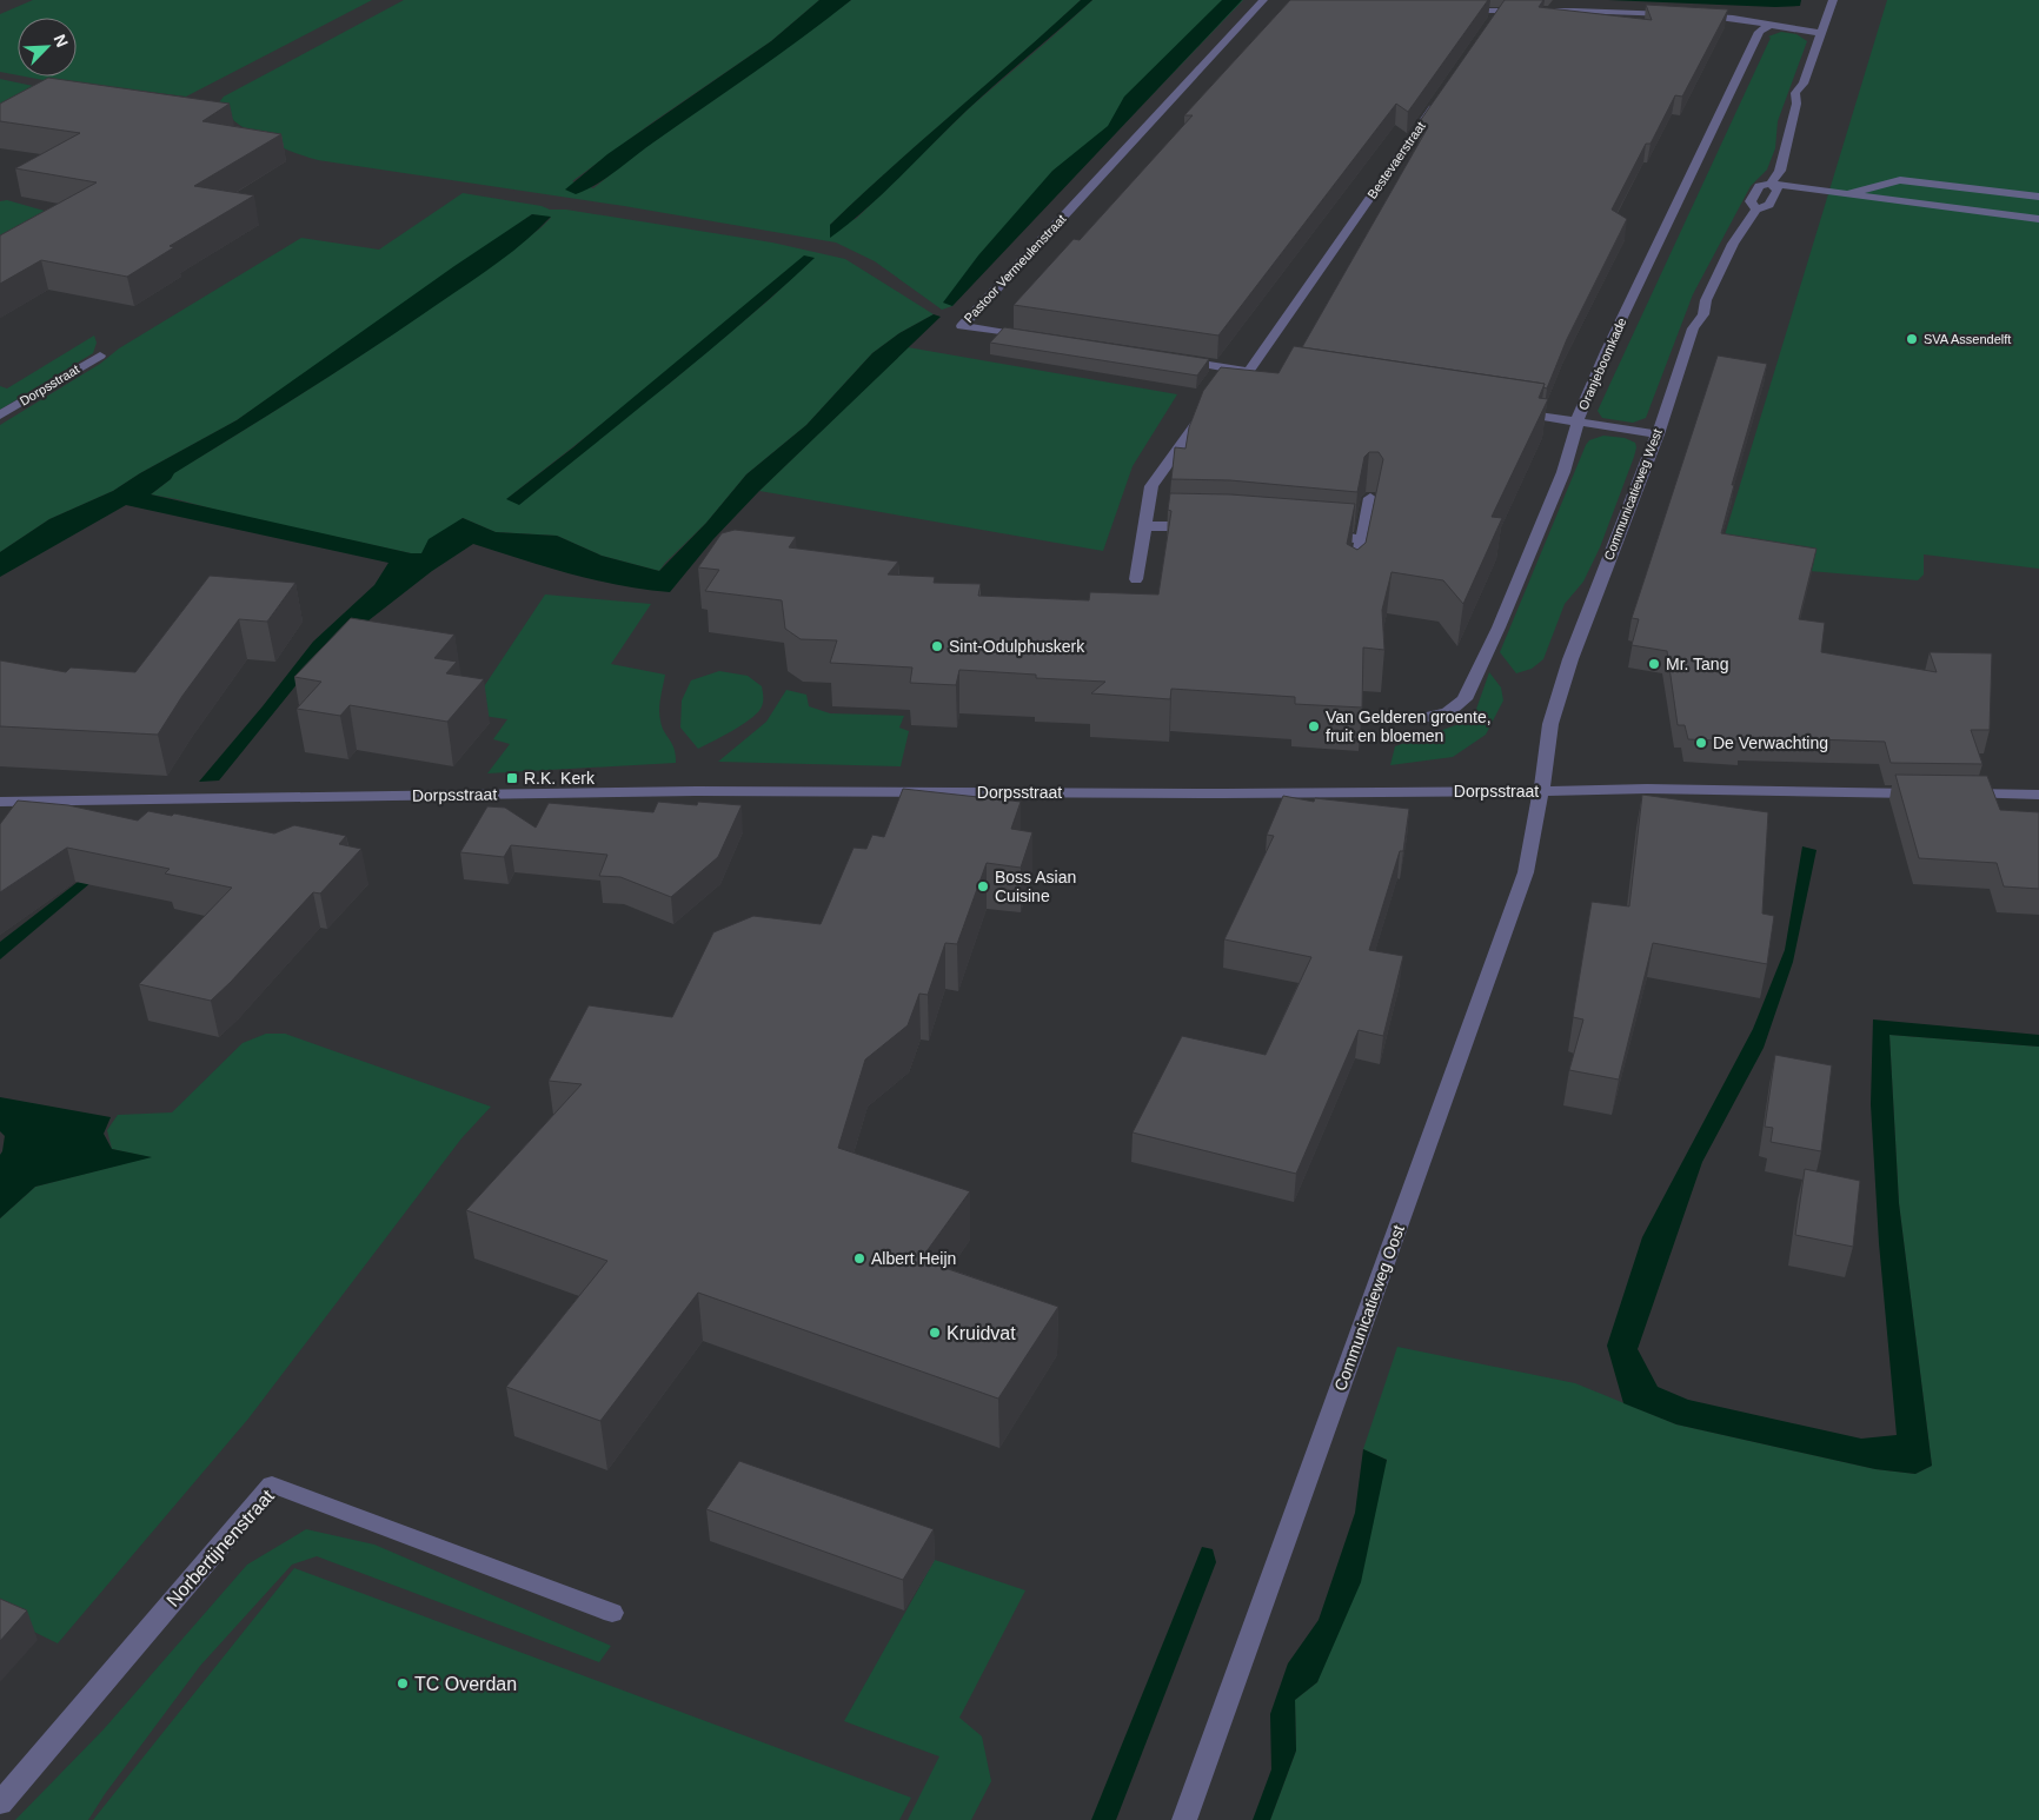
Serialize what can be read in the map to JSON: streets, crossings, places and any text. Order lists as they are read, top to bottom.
{
  "streets": {
    "street": [
      "Bestevaerstraat",
      "Pastoor Vermeulenstraat",
      "Oranjeboomkade",
      "Dorpsstraat",
      "Communicatieweg West",
      "Communicatieweg Oost",
      "Norbertijnenstraat"
    ]
  },
  "crossings": [
    ["Dorpsstraat", "Communicatieweg West"],
    ["Dorpsstraat", "Communicatieweg Oost"],
    ["Communicatieweg West", "Communicatieweg Oost"]
  ],
  "places": {
    "other": [
      "SVA Assendelft",
      "Sint-Odulphuskerk",
      "Mr. Tang",
      "Van Gelderen groente, fruit en bloemen",
      "De Verwachting",
      "Boss Asian Cuisine",
      "Albert Heijn",
      "Kruidvat",
      "TC Overdan"
    ],
    "transit": ["R.K. Kerk"]
  },
  "north": "top right"
}
